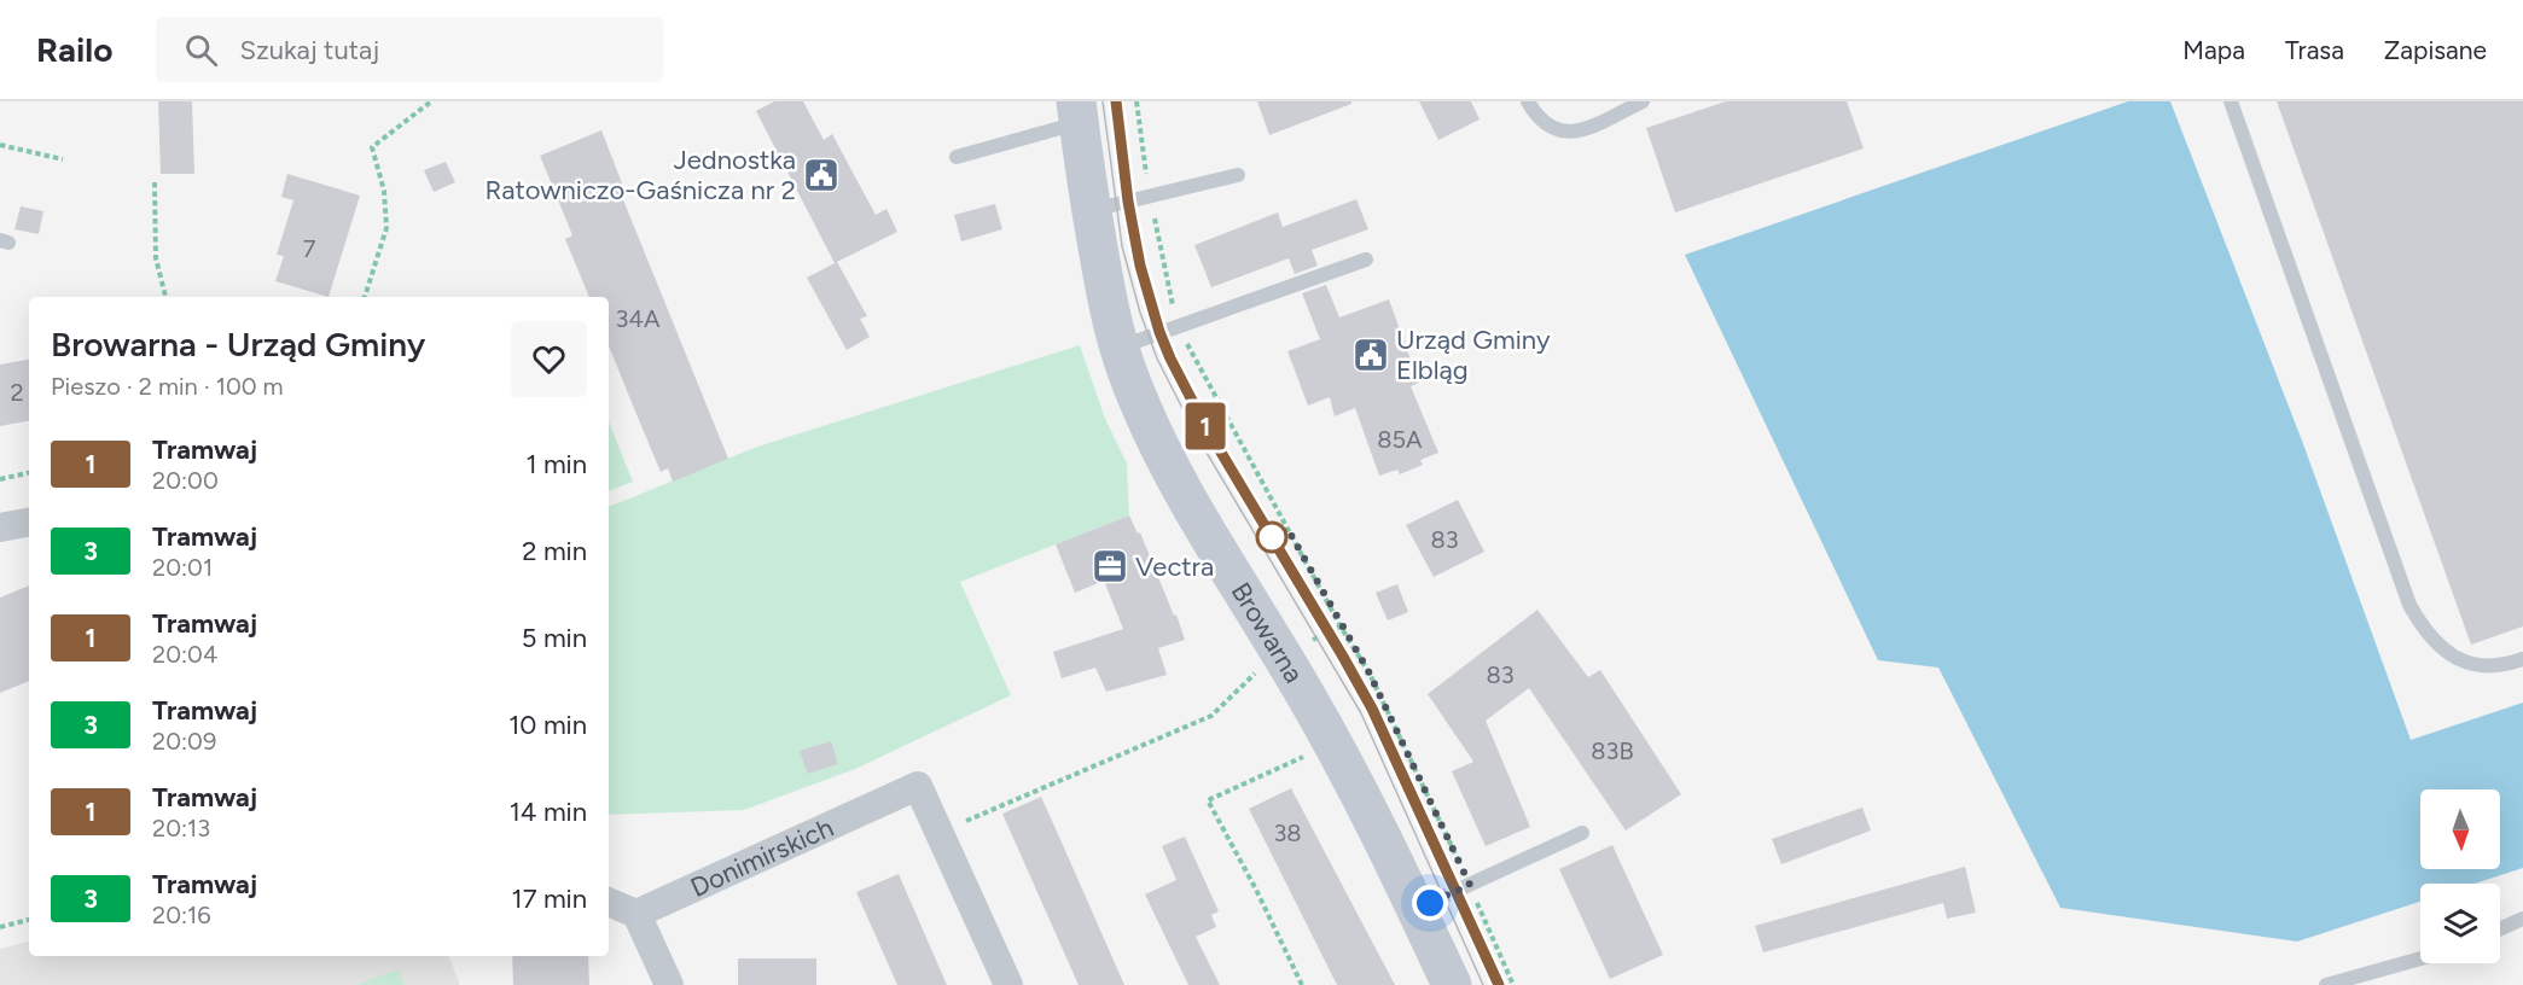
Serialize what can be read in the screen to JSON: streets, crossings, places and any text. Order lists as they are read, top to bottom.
{
  "streets": {
    "main road": ["Browarna"],
    "street": ["Donimirskich"]
  },
  "places": {
    "public building": ["Jednostka Ratowniczo-Gaśnicza nr 2", "Urząd Gminy Elbląg"],
    "office": ["Vectra"]
  },
  "lines": ["tram line 1"],
  "house_numbers": [
    "7",
    "34A",
    "2",
    "85A",
    "83",
    "83",
    "83B",
    "38"
  ],
  "north": "bottom",
  "page": {
    "header": "Railo",
    "search": "Szukaj tutaj",
    "nav": ["Mapa", "Trasa", "Zapisane"],
    "on_map": "1",
    "heading": ["Browarna - Urząd Gminy", "Pieszo · 2 min · 100 m"],
    "list": [
      {
        "mark": "1",
        "name": "Tramwaj",
        "note": "20:00",
        "value": "1 min"
      },
      {
        "mark": "3",
        "name": "Tramwaj",
        "note": "20:01",
        "value": "2 min"
      },
      {
        "mark": "1",
        "name": "Tramwaj",
        "note": "20:04",
        "value": "5 min"
      },
      {
        "mark": "3",
        "name": "Tramwaj",
        "note": "20:09",
        "value": "10 min"
      },
      {
        "mark": "1",
        "name": "Tramwaj",
        "note": "20:13",
        "value": "14 min"
      },
      {
        "mark": "3",
        "name": "Tramwaj",
        "note": "20:16",
        "value": "17 min"
      }
    ]
  }
}
